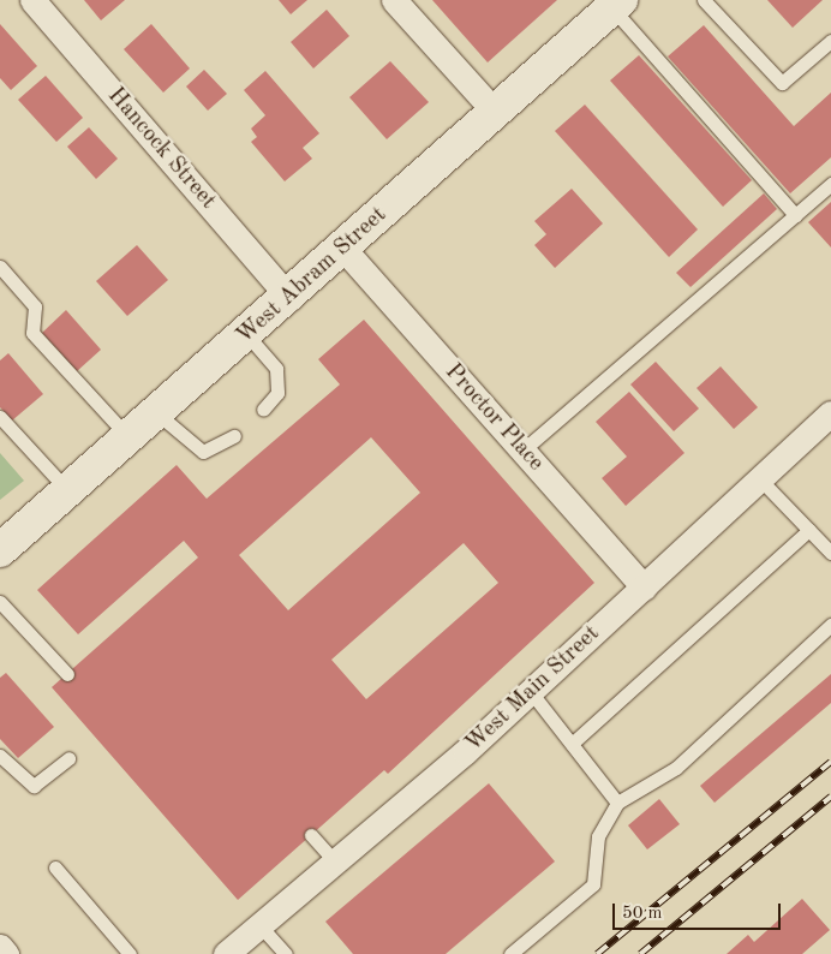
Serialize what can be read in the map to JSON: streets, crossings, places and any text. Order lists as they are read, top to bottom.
{
  "streets": {
    "main road": ["West Abram Street"],
    "street": ["Hancock Street", "Proctor Place", "West Main Street"]
  },
  "crossings": [
    ["Hancock Street", "West Abram Street"],
    ["West Abram Street", "Proctor Place"],
    ["Proctor Place", "West Main Street"]
  ],
  "scale_bar": "50 m"
}
